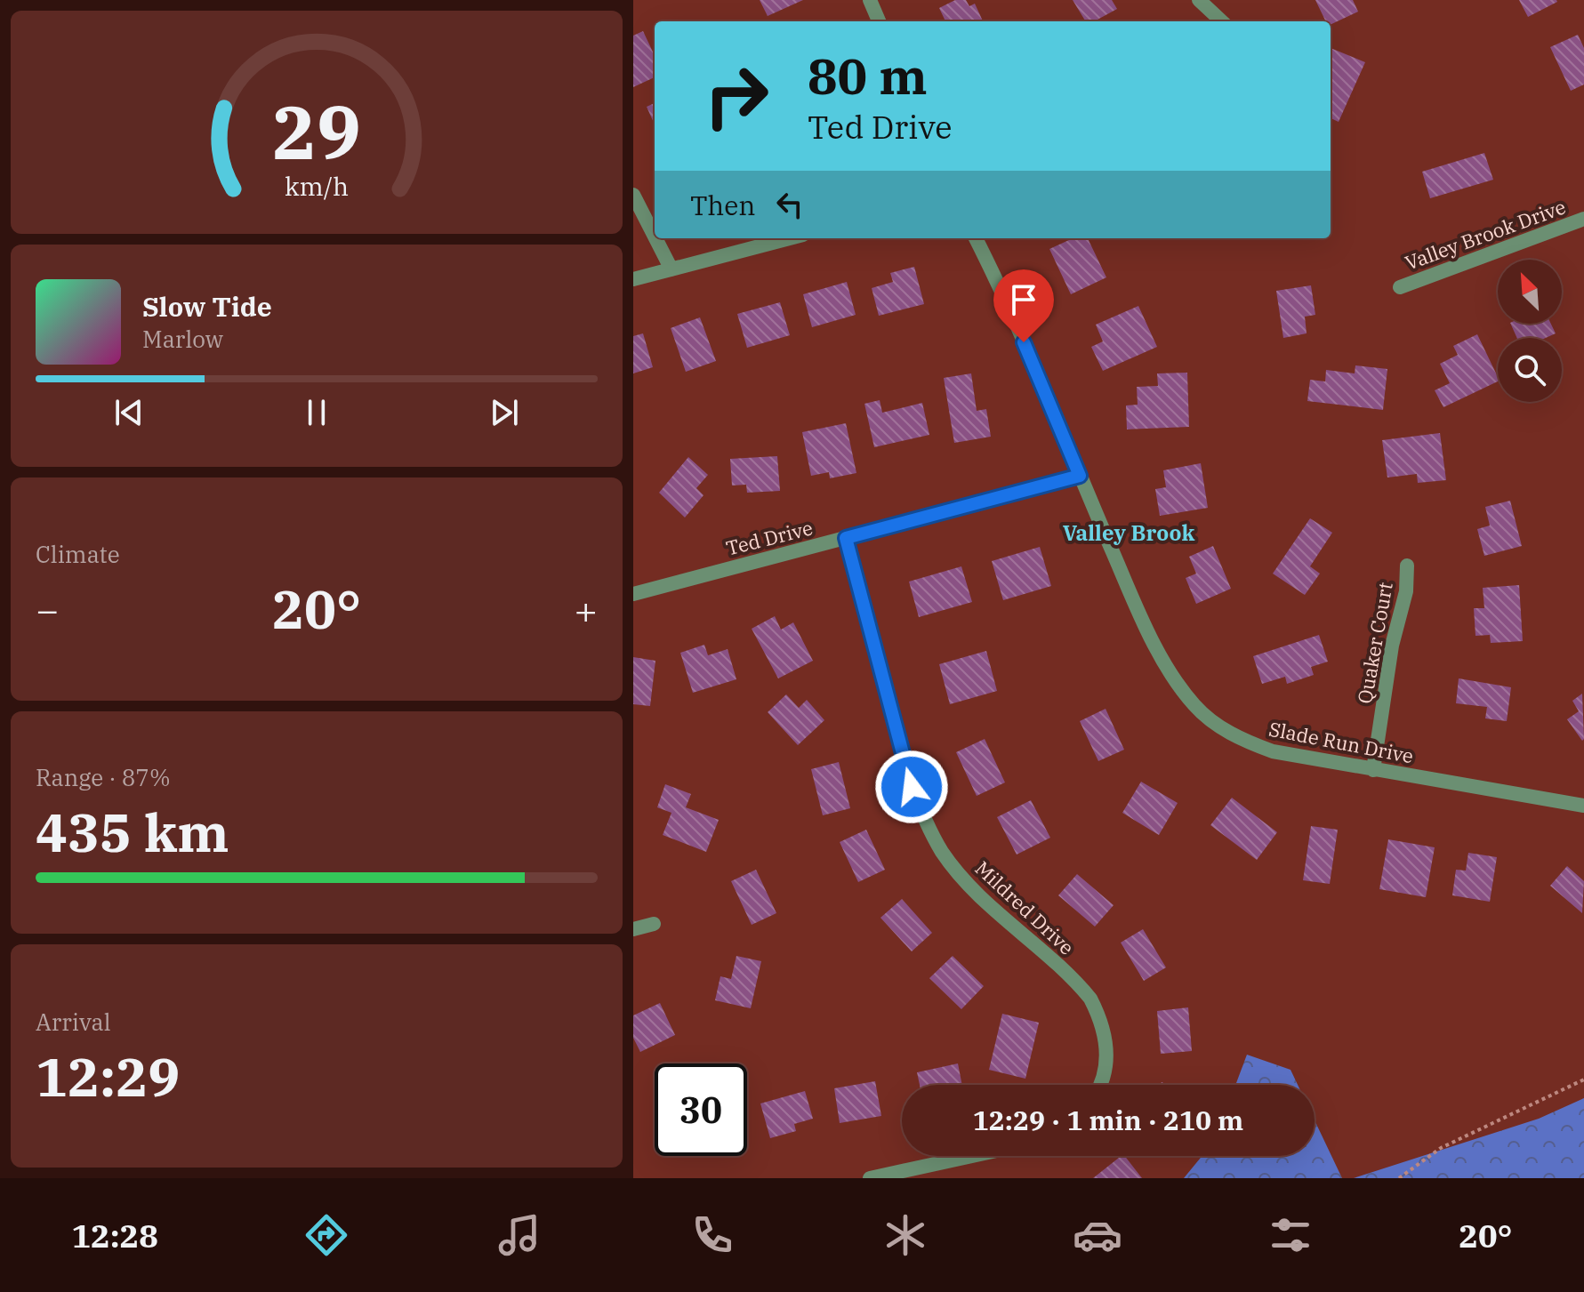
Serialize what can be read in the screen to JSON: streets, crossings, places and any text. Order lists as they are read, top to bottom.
{
  "streets": {
    "street": [
      "Valley Brook Drive",
      "Ted Drive",
      "Quaker Court",
      "Slade Run Drive",
      "Mildred Drive"
    ]
  },
  "crossings": [
    ["Ted Drive", "Slade Run Drive"],
    ["Ted Drive", "Mildred Drive"],
    ["Quaker Court", "Slade Run Drive"]
  ],
  "districts": ["Valley Brook"],
  "north": "top left",
  "page": {
    "turn": ["80 m", "Ted Drive"],
    "then": "Then",
    "song": ["Slow Tide", "Marlow"],
    "tile": [
      "Climate",
      ["Range · 87%", "435 km"],
      ["Arrival", "12:29"]
    ],
    "heat": ["−", "20°", "+"],
    "limit": "30",
    "trip": "12:29 · 1 min · 210 m",
    "tabs": ["12:28", "20°"],
    "gauge": ["29", "km/h"]
  }
}
